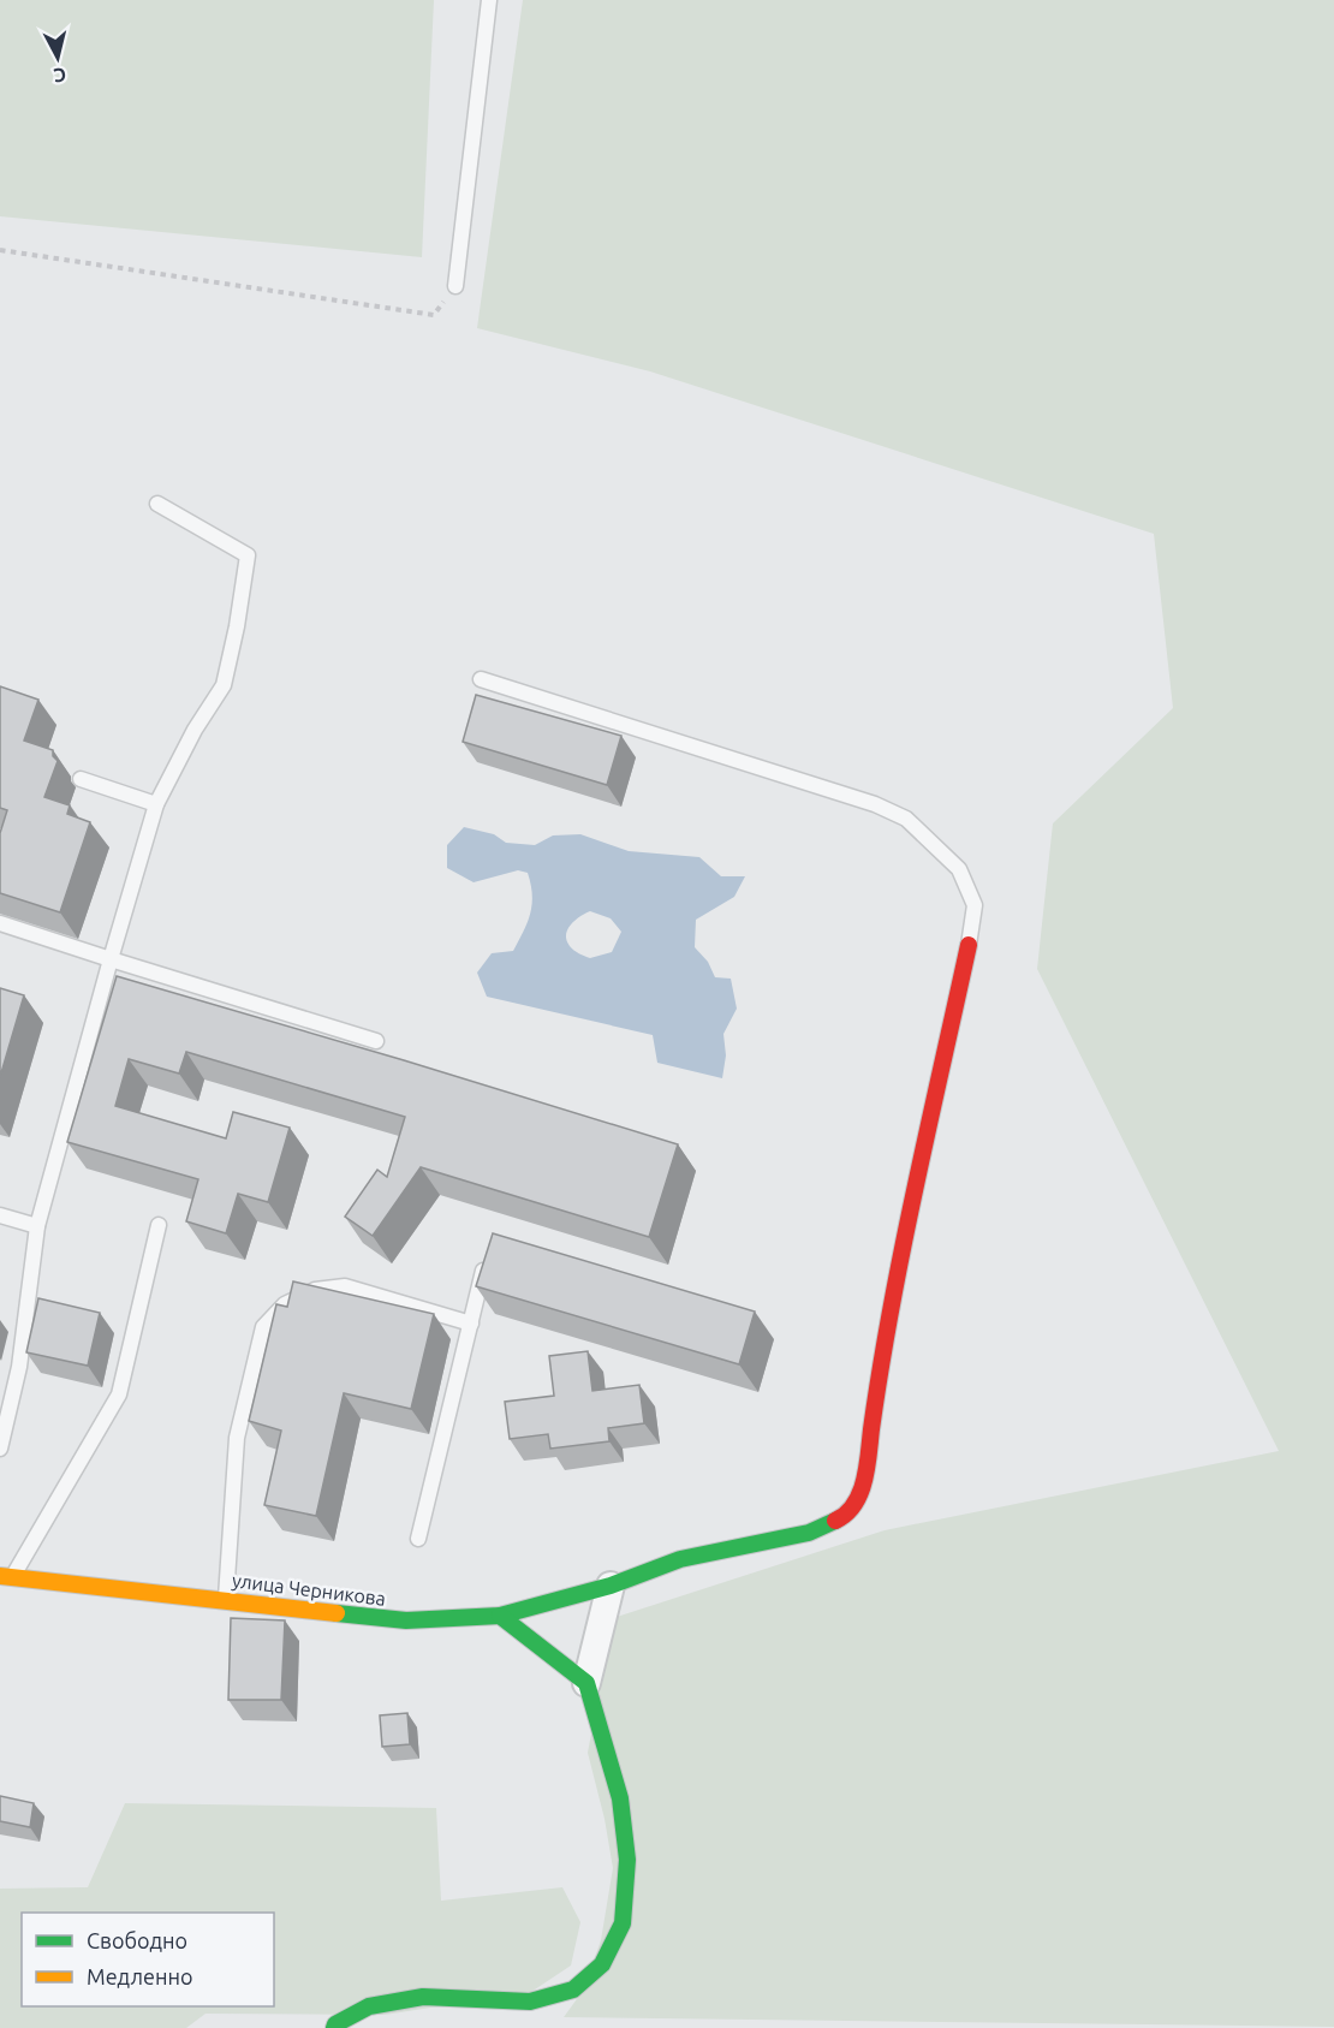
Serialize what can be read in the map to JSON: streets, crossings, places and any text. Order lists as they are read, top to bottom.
{
  "streets": {
    "street": ["улица Черникова"]
  },
  "legend": ["Свободно", "Медленно"],
  "north": "bottom"
}
